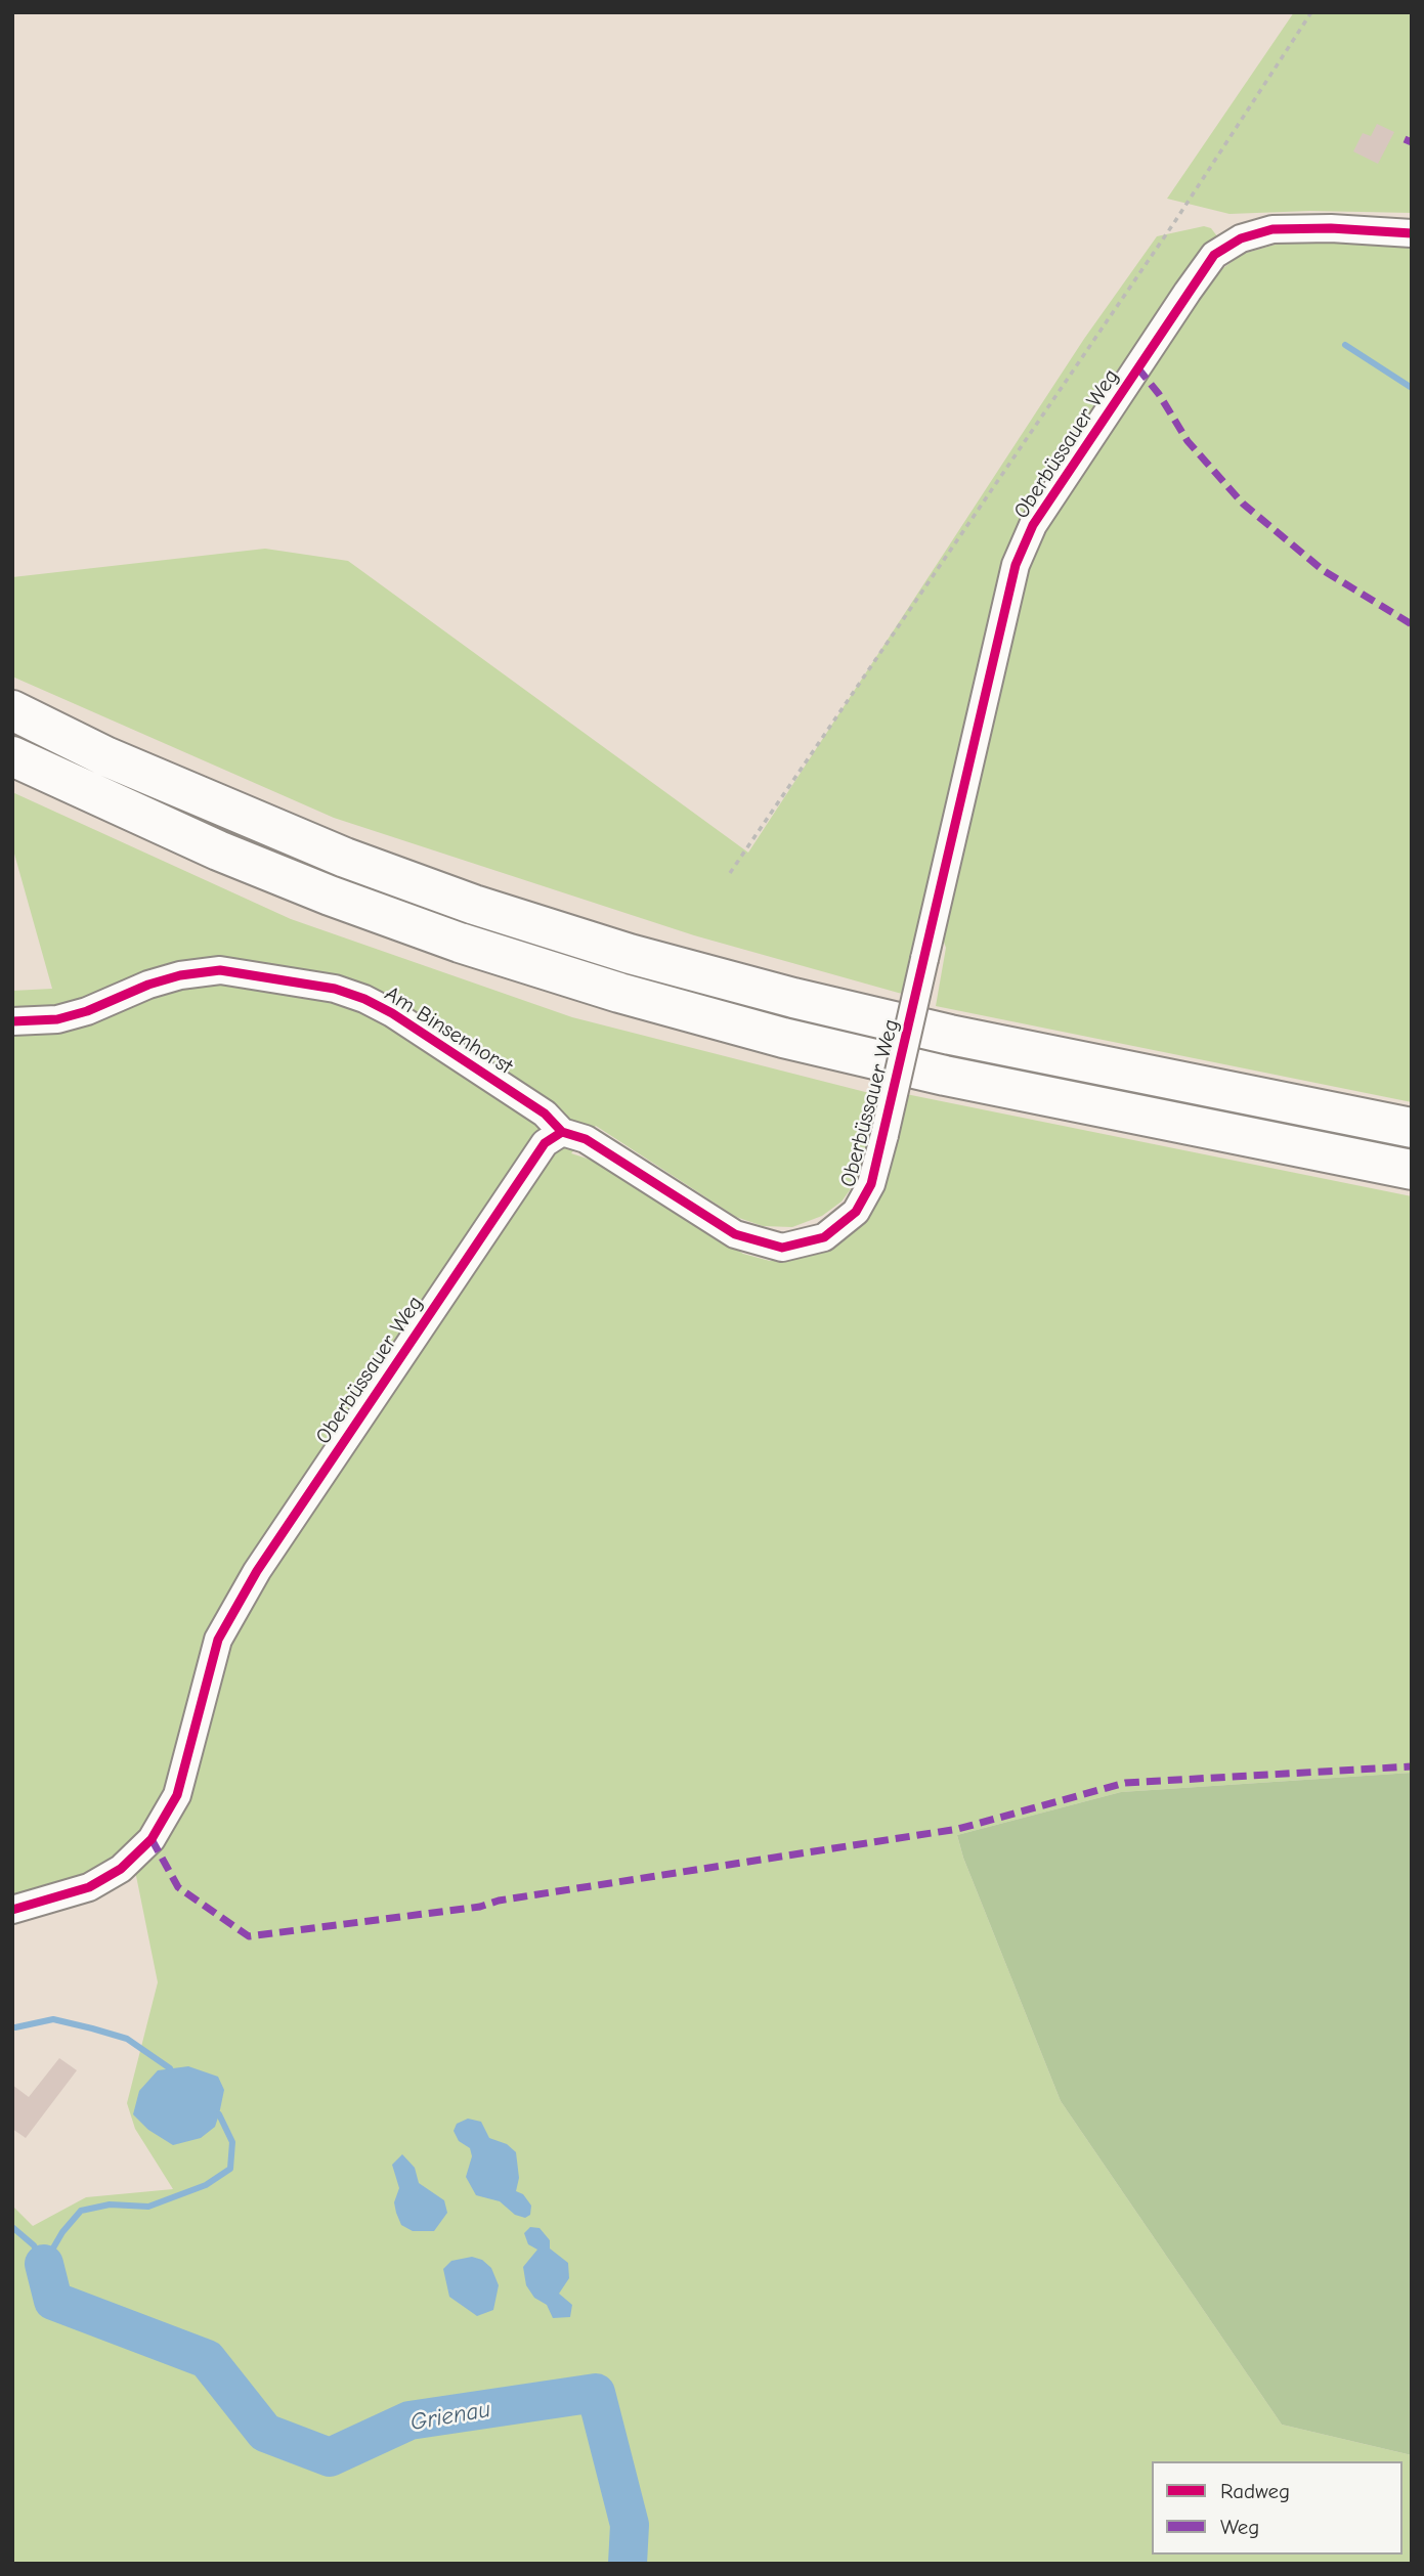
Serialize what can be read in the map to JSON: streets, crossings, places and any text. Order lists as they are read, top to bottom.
{
  "streets": {
    "street": ["Oberbüssauer Weg", "Am Binsenhorst"]
  },
  "crossings": [
    ["Oberbüssauer Weg", "Am Binsenhorst"]
  ],
  "water": ["Grienau"],
  "legend": ["Radweg", "Weg"]
}
